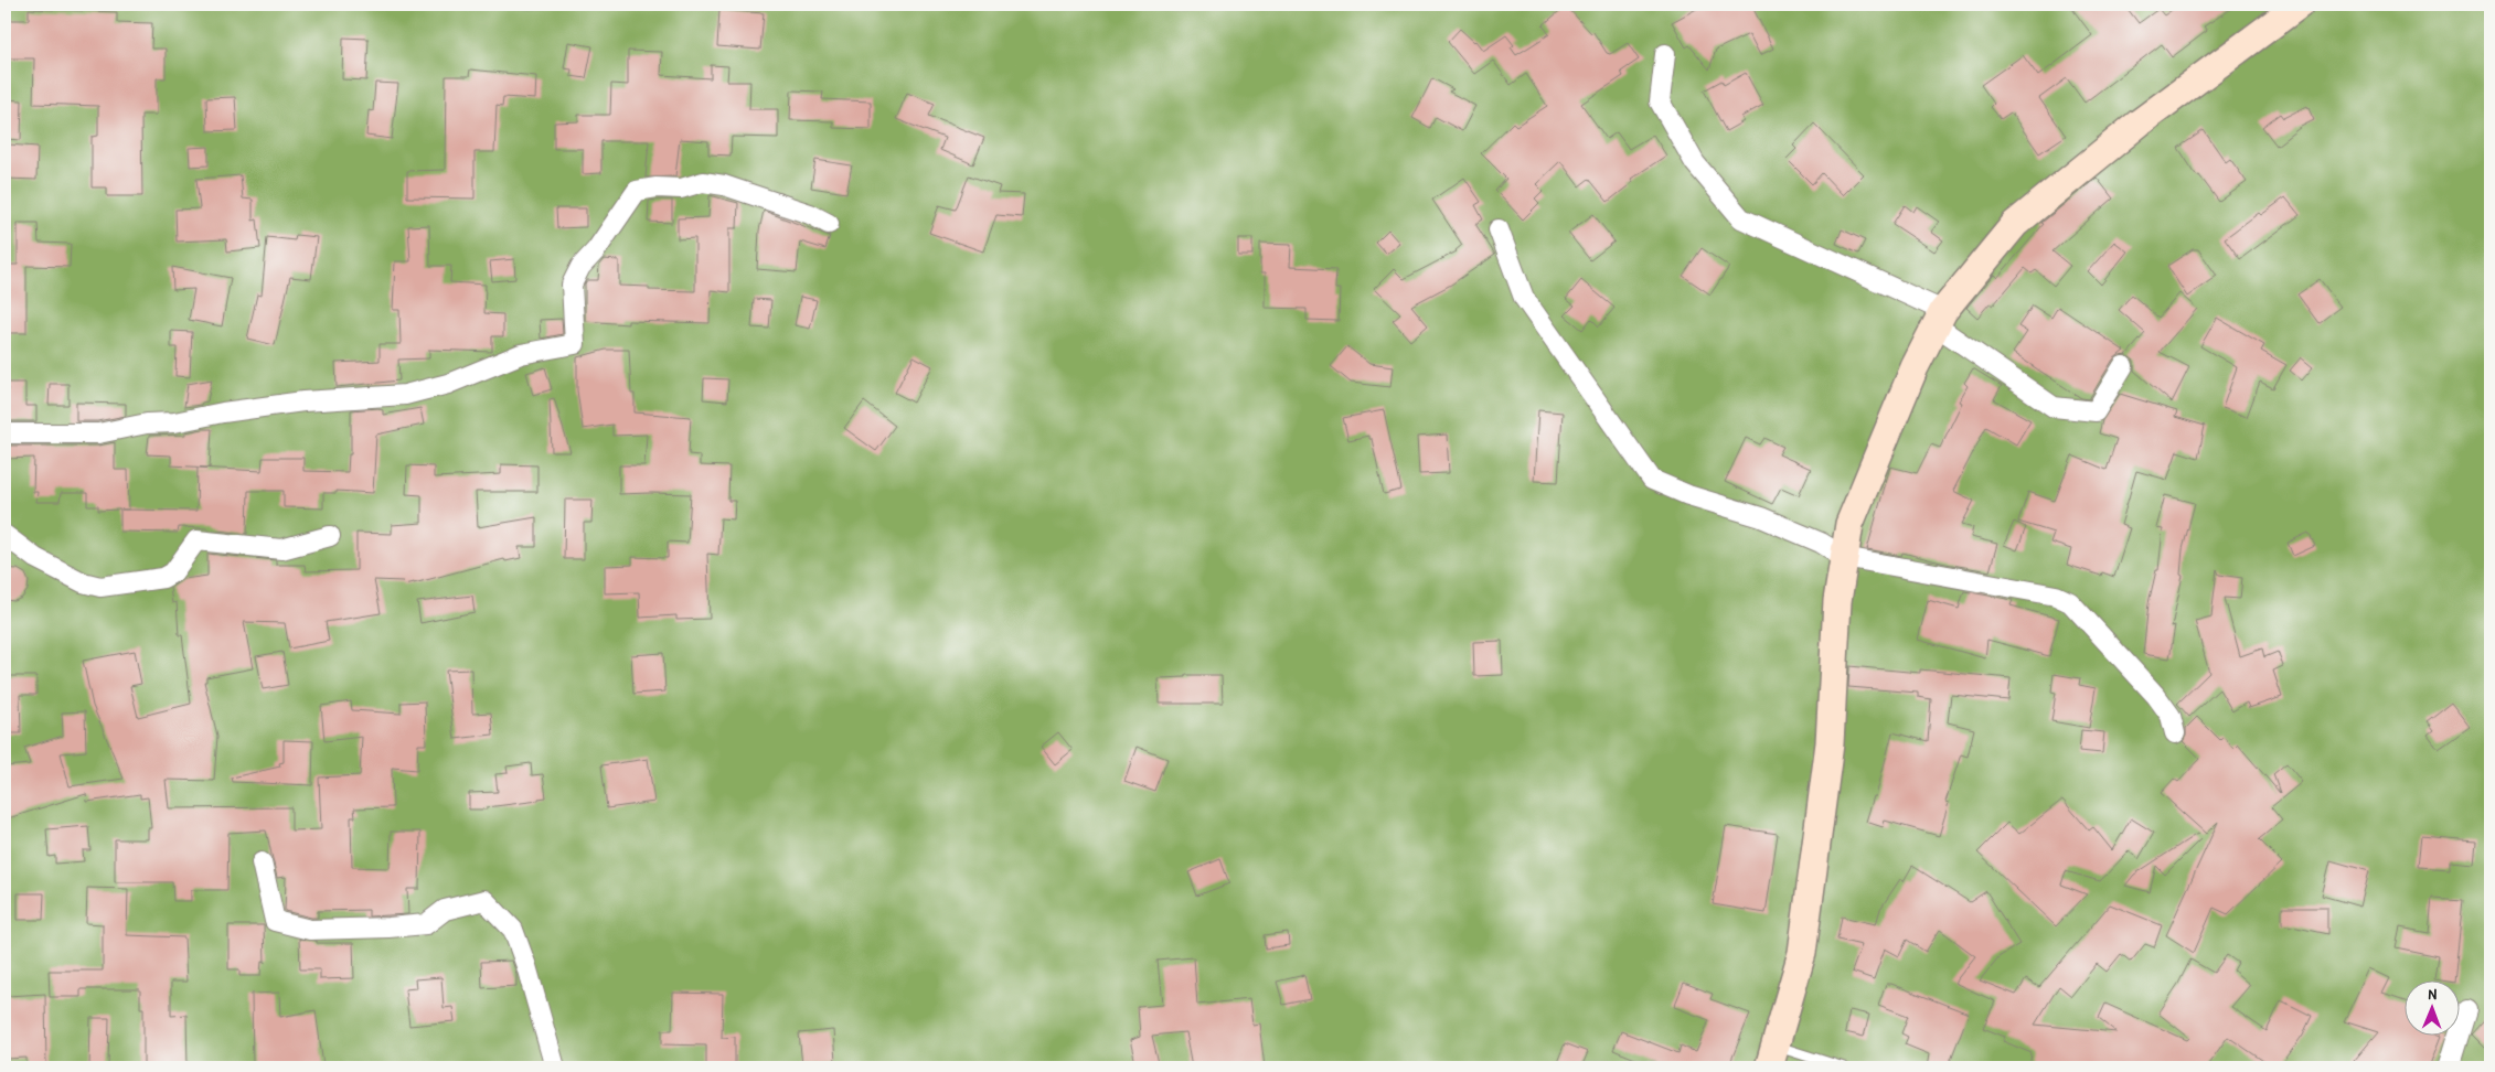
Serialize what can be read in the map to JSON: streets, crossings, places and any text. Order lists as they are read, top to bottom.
{
  "north": "top"
}
